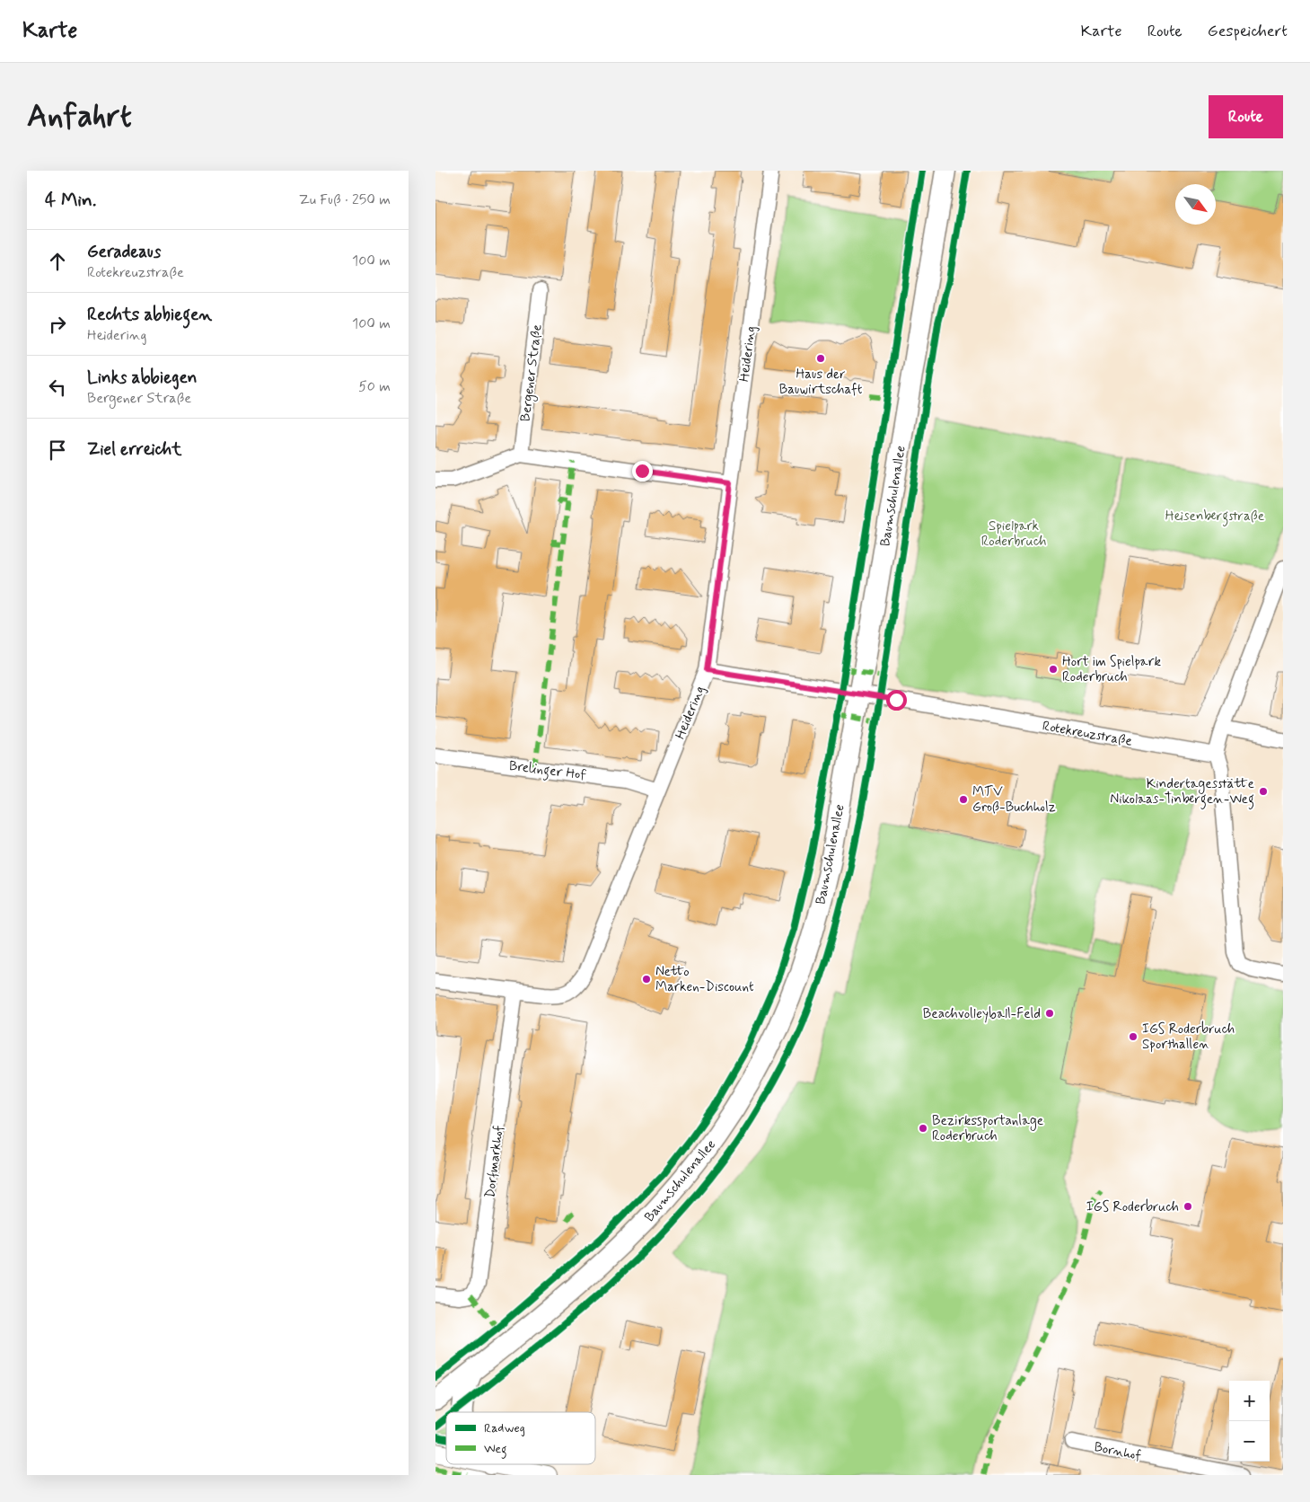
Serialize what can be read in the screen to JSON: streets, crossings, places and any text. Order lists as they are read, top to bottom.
{
  "streets": {
    "main road": ["Baumschulenallee"],
    "street": [
      "Heidering",
      "Bergener Straße",
      "Rotekreuzstraße",
      "Brelinger Hof",
      "Dorfmarkhof",
      "Bornhof"
    ]
  },
  "crossings": [
    ["Heidering", "Rotekreuzstraße"],
    ["Heidering", "Brelinger Hof"],
    ["Heidering", "Dorfmarkhof"],
    ["Baumschulenallee", "Rotekreuzstraße"]
  ],
  "parks": ["Heisenbergstraße", "Spielpark Roderbruch"],
  "places": [
    "Haus der Bauwirtschaft",
    "Hort im Spielpark Roderbruch",
    "Kindertagesstätte Nikolaas-Tinbergen-Weg",
    "MTV Groß-Buchholz",
    "Netto Marken-Discount",
    "Beachvolleyball-Feld",
    "IGS Roderbruch Sporthallen",
    "Bezirkssportanlage Roderbruch",
    "IGS Roderbruch"
  ],
  "legend": ["Radweg", "Weg"],
  "north": "bottom right",
  "page": {
    "header": "Karte",
    "nav": ["Karte", "Route", "Gespeichert"],
    "buttons": "Route",
    "title": "Anfahrt",
    "heading": ["4 Min.", "Zu Fuß · 250 m"],
    "list": [
      ["Geradeaus", "Rotekreuzstraße", "100 m"],
      ["Rechts abbiegen", "Heidering", "100 m"],
      ["Links abbiegen", "Bergener Straße", "50 m"],
      "Ziel erreicht"
    ],
    "map_buttons": ["+", "−"]
  }
}
